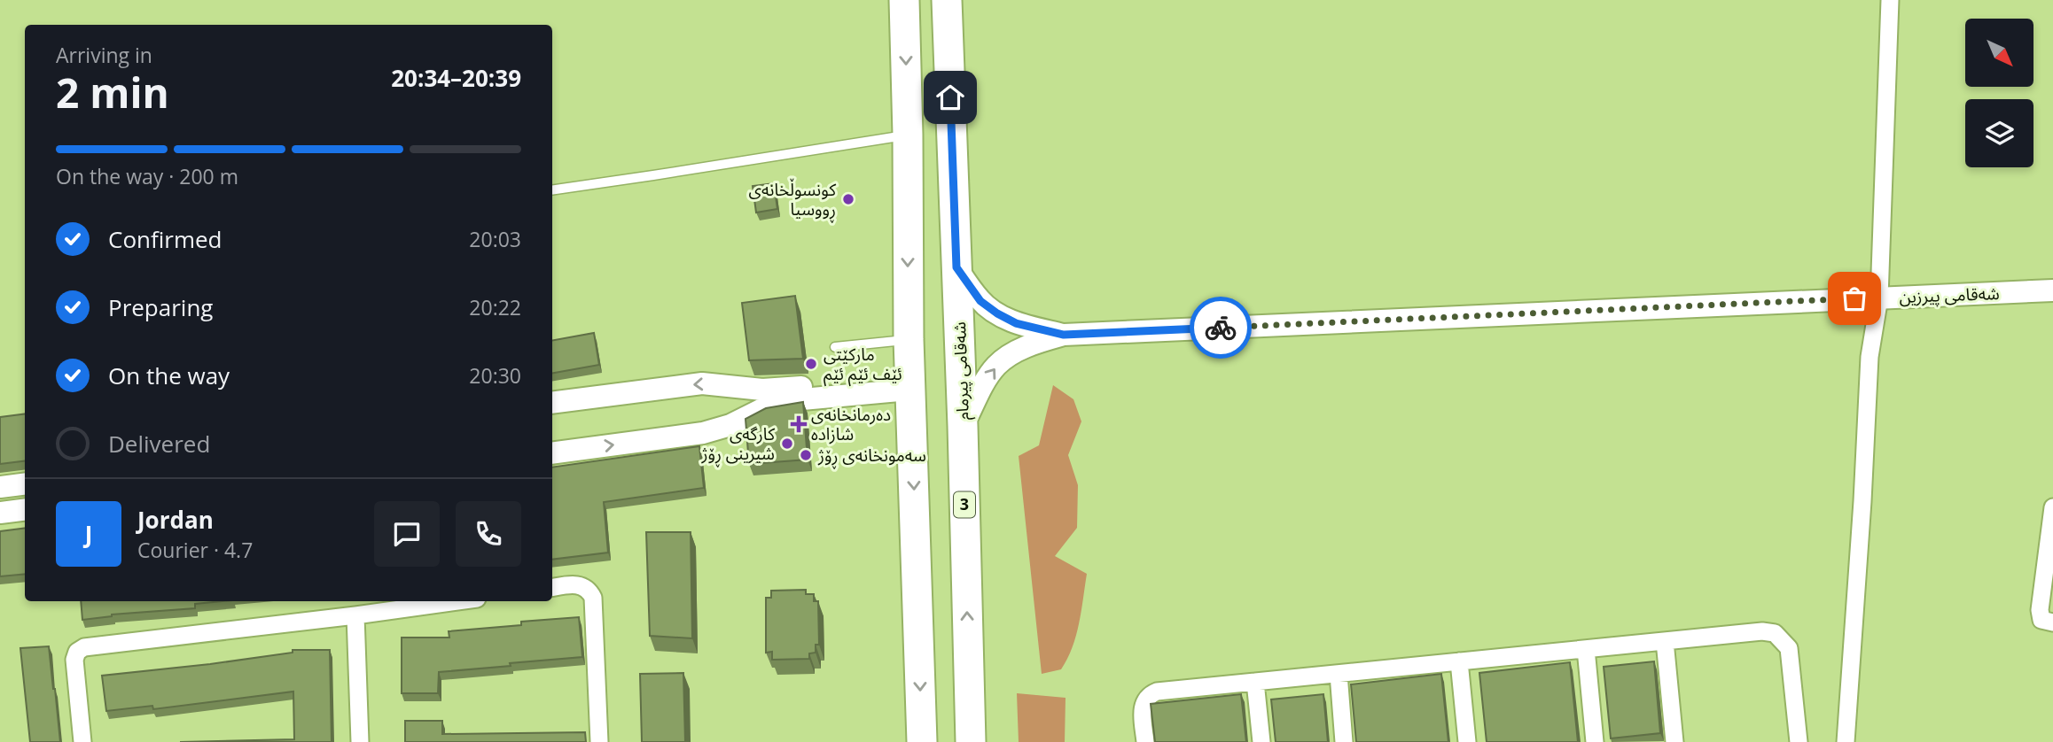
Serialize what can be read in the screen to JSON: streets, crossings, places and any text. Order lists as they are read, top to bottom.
{
  "streets": {
    "highway": ["شەقامی پیرمام", "3"],
    "street": ["شەقامی پیرزین"]
  },
  "places": {
    "other": [
      "کونسوڵخانەی ڕووسیا",
      "مارکێتی ئێف ئێم ئێم",
      "کارگەی شیرینی ڕۆژ",
      "سەمونخانەی ڕۆژ"
    ],
    "health": ["دەرمانخانەی شازادە"]
  },
  "north": "bottom right",
  "page": {
    "heading": ["2 min", "Arriving in", "20:34–20:39"],
    "panel": ["Jordan", "Courier · 4.7"],
    "bar": "On the way · 200 m",
    "list": [
      ["Confirmed", "20:03"],
      ["Preparing", "20:22"],
      ["On the way", "20:30"],
      "Delivered"
    ],
    "round": "J"
  }
}
